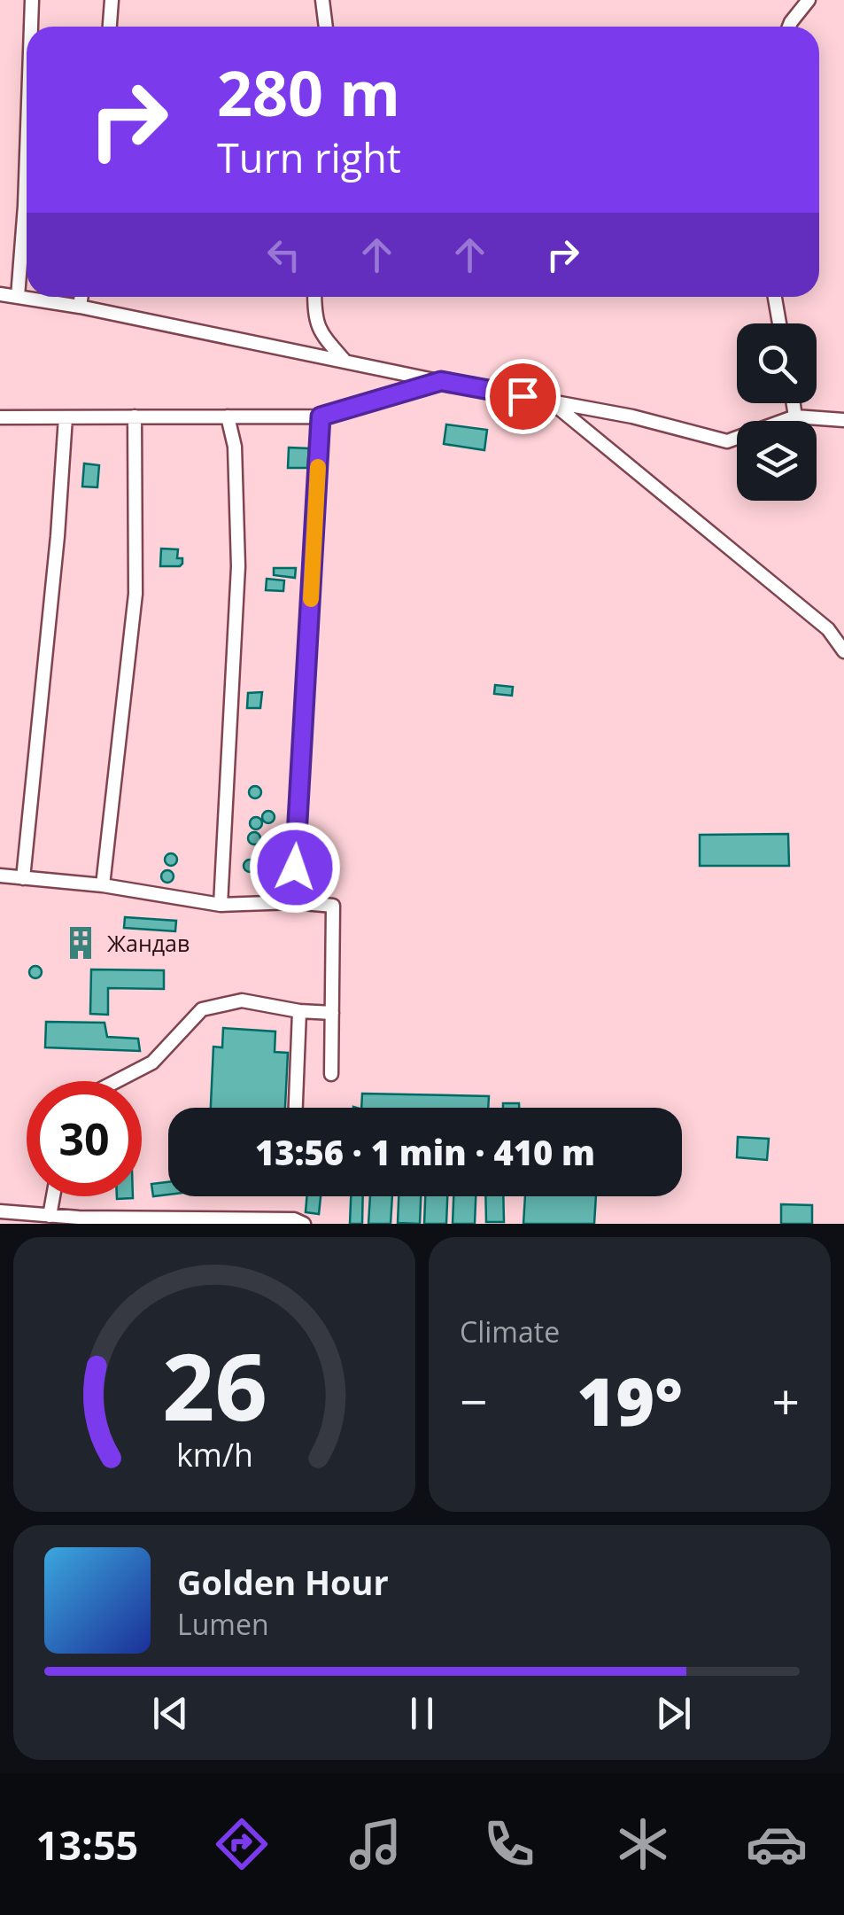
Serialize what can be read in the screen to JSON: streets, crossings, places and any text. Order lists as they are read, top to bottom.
{
  "places": {
    "building": ["Жандав"]
  },
  "page": {
    "turn": ["280 m", "Turn right"],
    "limit": "30",
    "trip": "13:56 · 1 min · 410 m",
    "tile": "Climate",
    "heat": ["−", "19°", "+"],
    "song": ["Golden Hour", "Lumen"],
    "tabs": "13:55",
    "gauge": ["26", "km/h"]
  }
}
